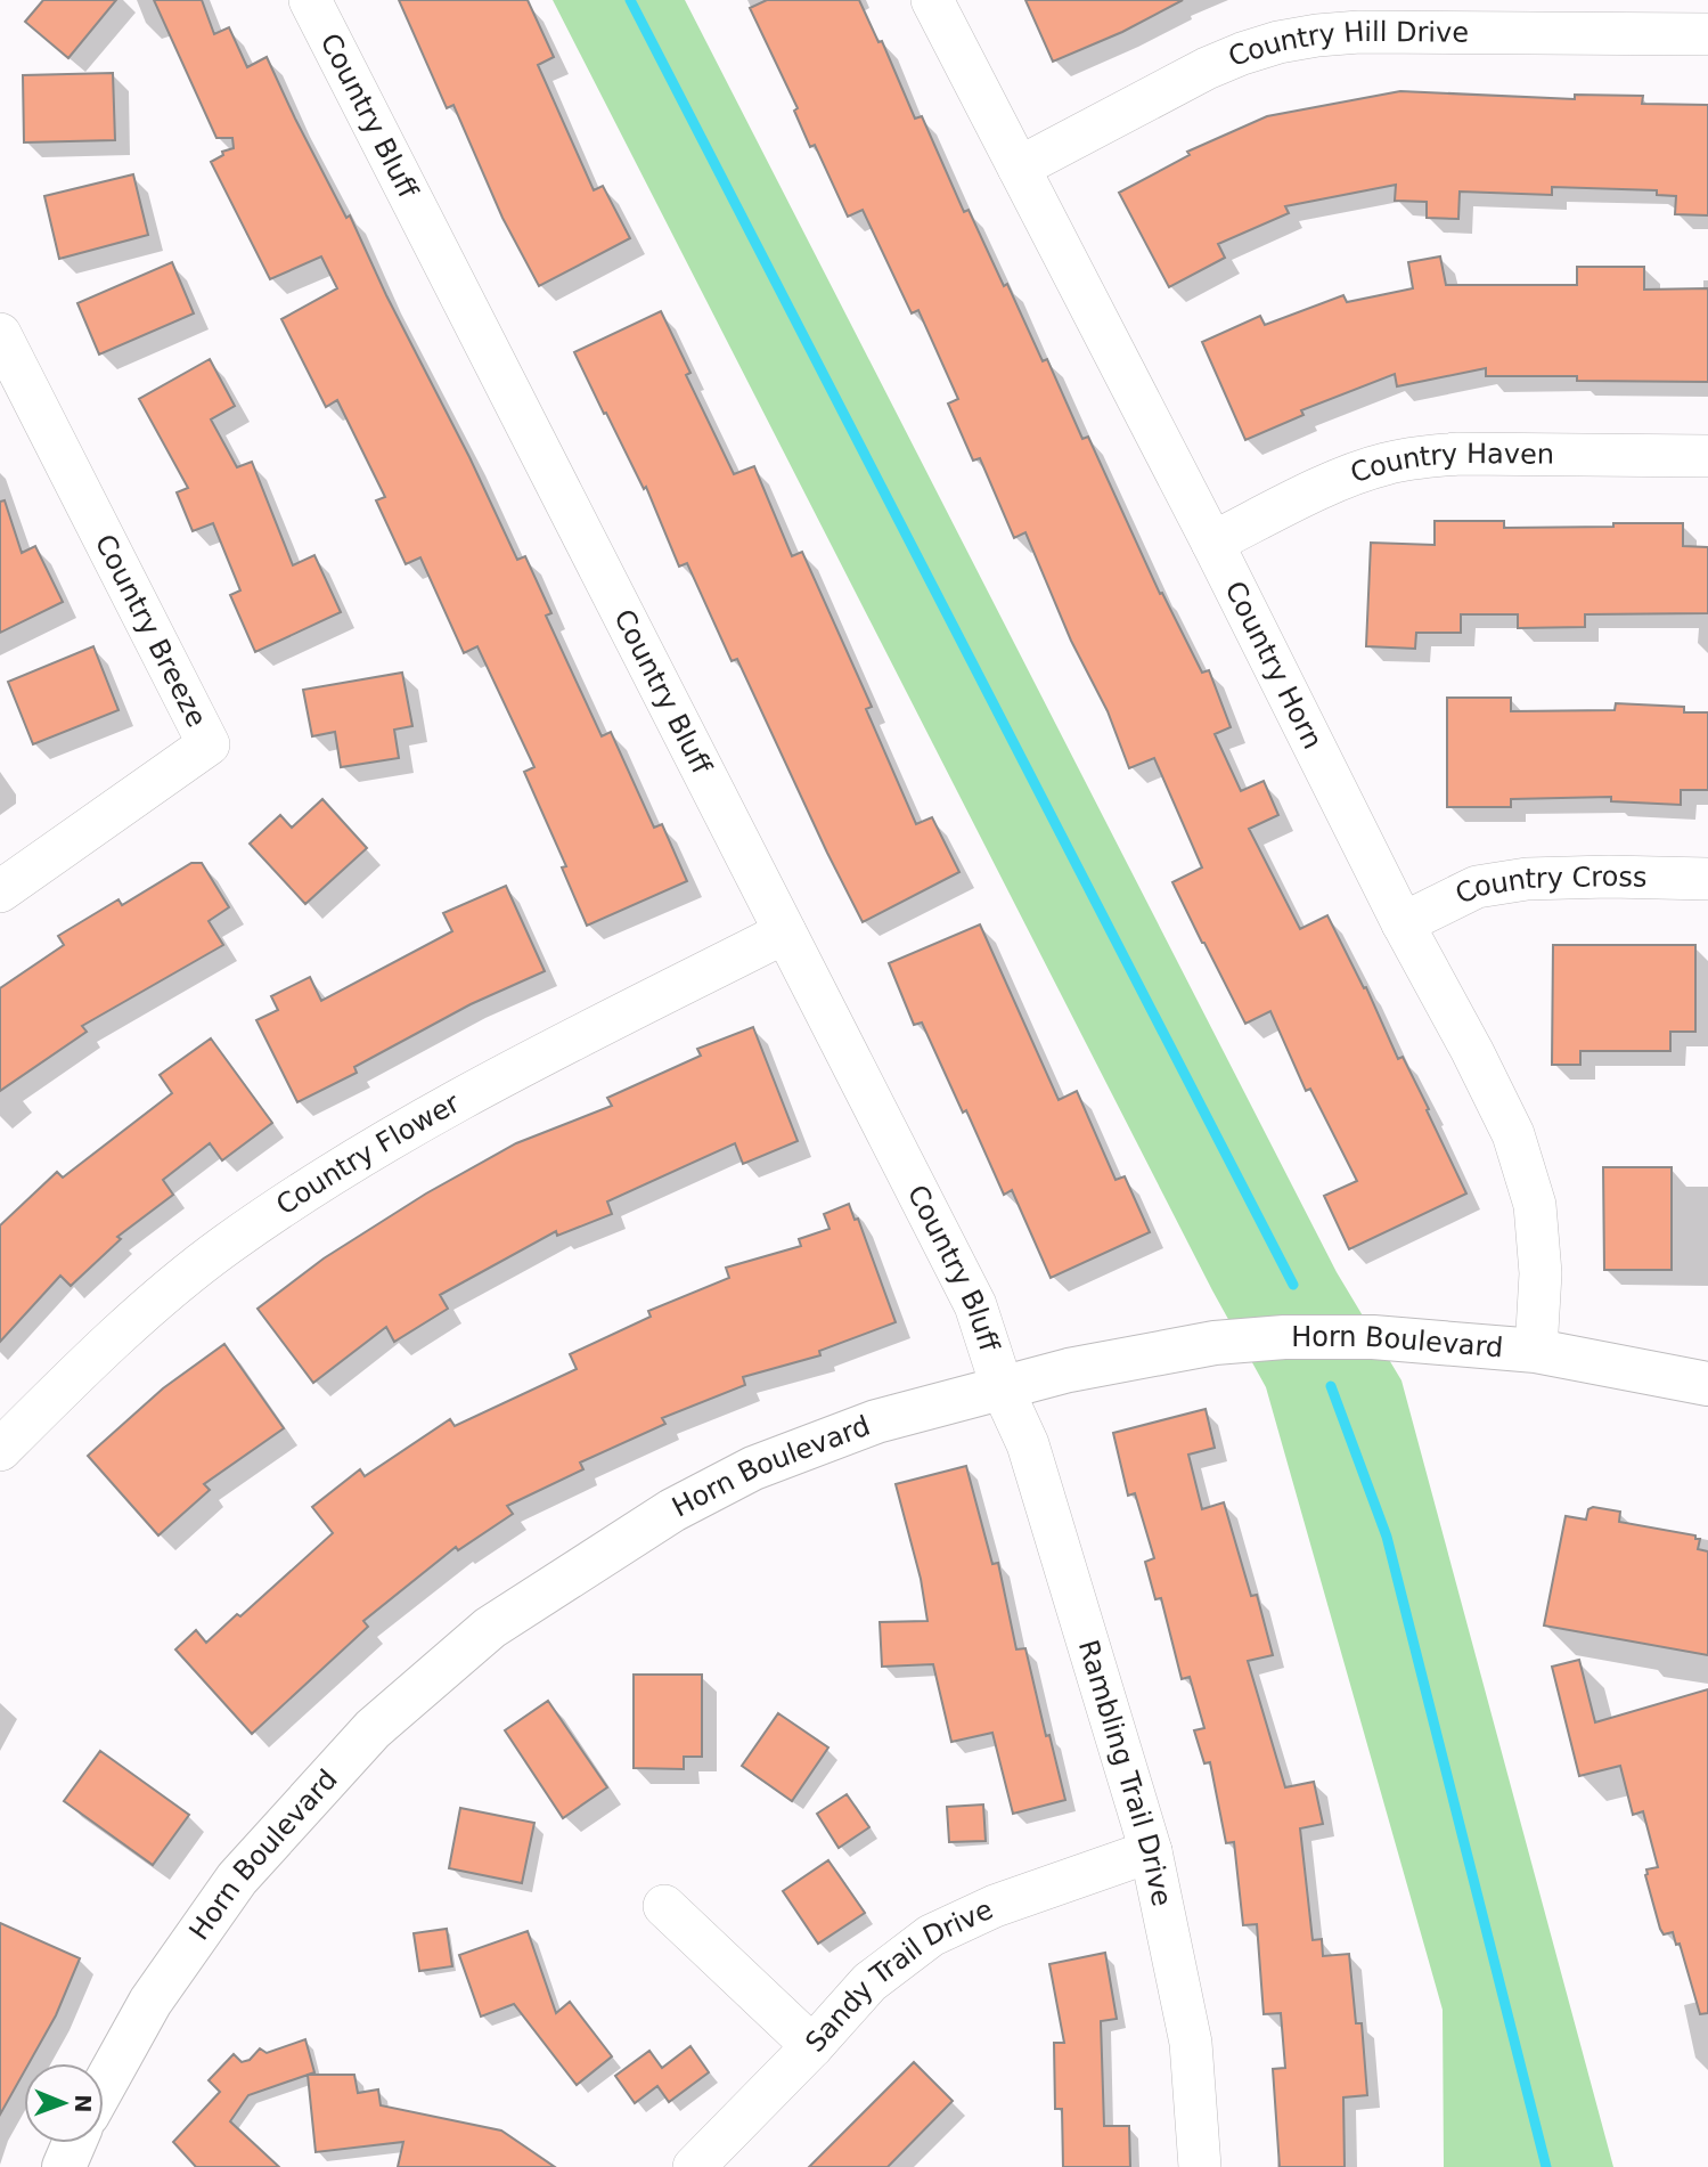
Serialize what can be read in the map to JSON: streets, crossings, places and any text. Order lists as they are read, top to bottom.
{
  "streets": {
    "street": [
      "Country Hill Drive",
      "Country Bluff",
      "Country Haven",
      "Country Breeze",
      "Country Horn",
      "Country Cross",
      "Country Flower",
      "Horn Boulevard",
      "Rambling Trail Drive",
      "Sandy Trail Drive"
    ]
  },
  "crossings": [
    ["Country Hill Drive", "Country Horn"],
    ["Country Bluff", "Country Flower"],
    ["Country Bluff", "Horn Boulevard"],
    ["Country Bluff", "Rambling Trail Drive"],
    ["Country Haven", "Country Horn"],
    ["Country Horn", "Country Cross"],
    ["Country Horn", "Horn Boulevard"],
    ["Horn Boulevard", "Rambling Trail Drive"],
    ["Rambling Trail Drive", "Sandy Trail Drive"]
  ],
  "north": "right"
}
